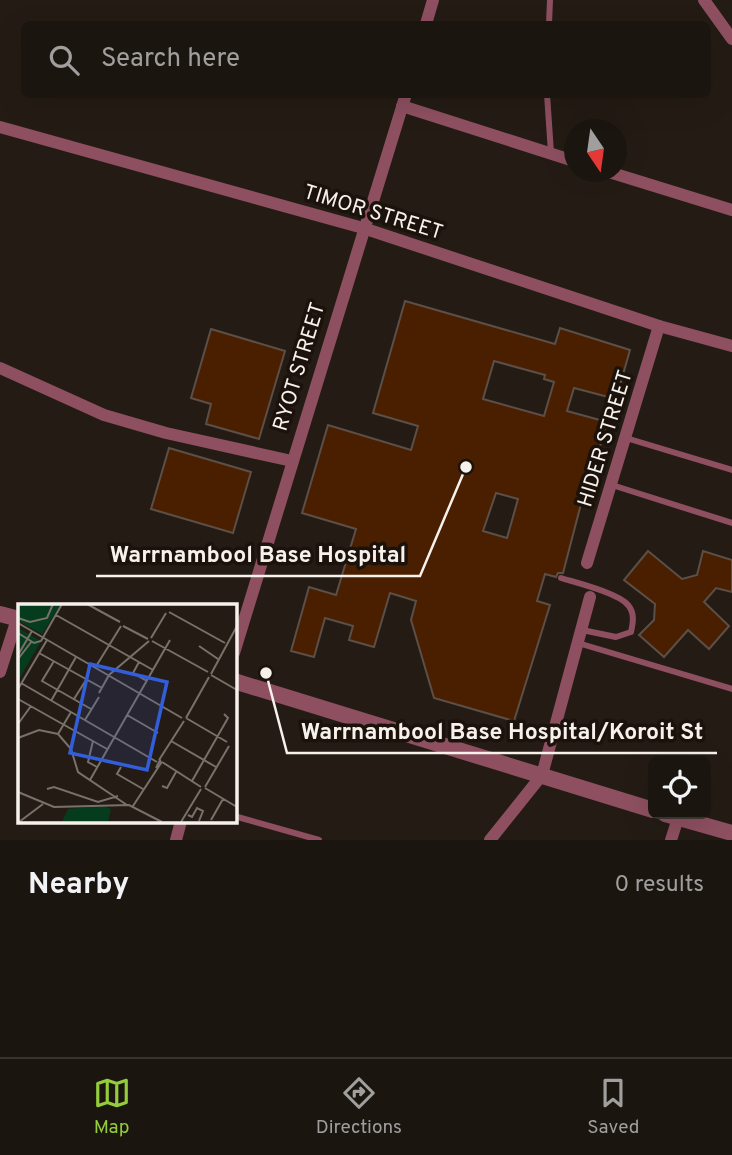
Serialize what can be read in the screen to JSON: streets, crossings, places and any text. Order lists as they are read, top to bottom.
{
  "streets": {
    "street": ["TIMOR STREET", "RYOT STREET", "HIDER STREET"]
  },
  "crossings": [
    ["TIMOR STREET", "RYOT STREET"],
    ["TIMOR STREET", "HIDER STREET"]
  ],
  "places": ["Warrnambool Base Hospital", "Warrnambool Base Hospital/Koroit St"],
  "north": "bottom",
  "page": {
    "search": "Search here",
    "heading": ["Nearby", "0 results"],
    "nav": ["Map", "Directions", "Saved"]
  }
}
